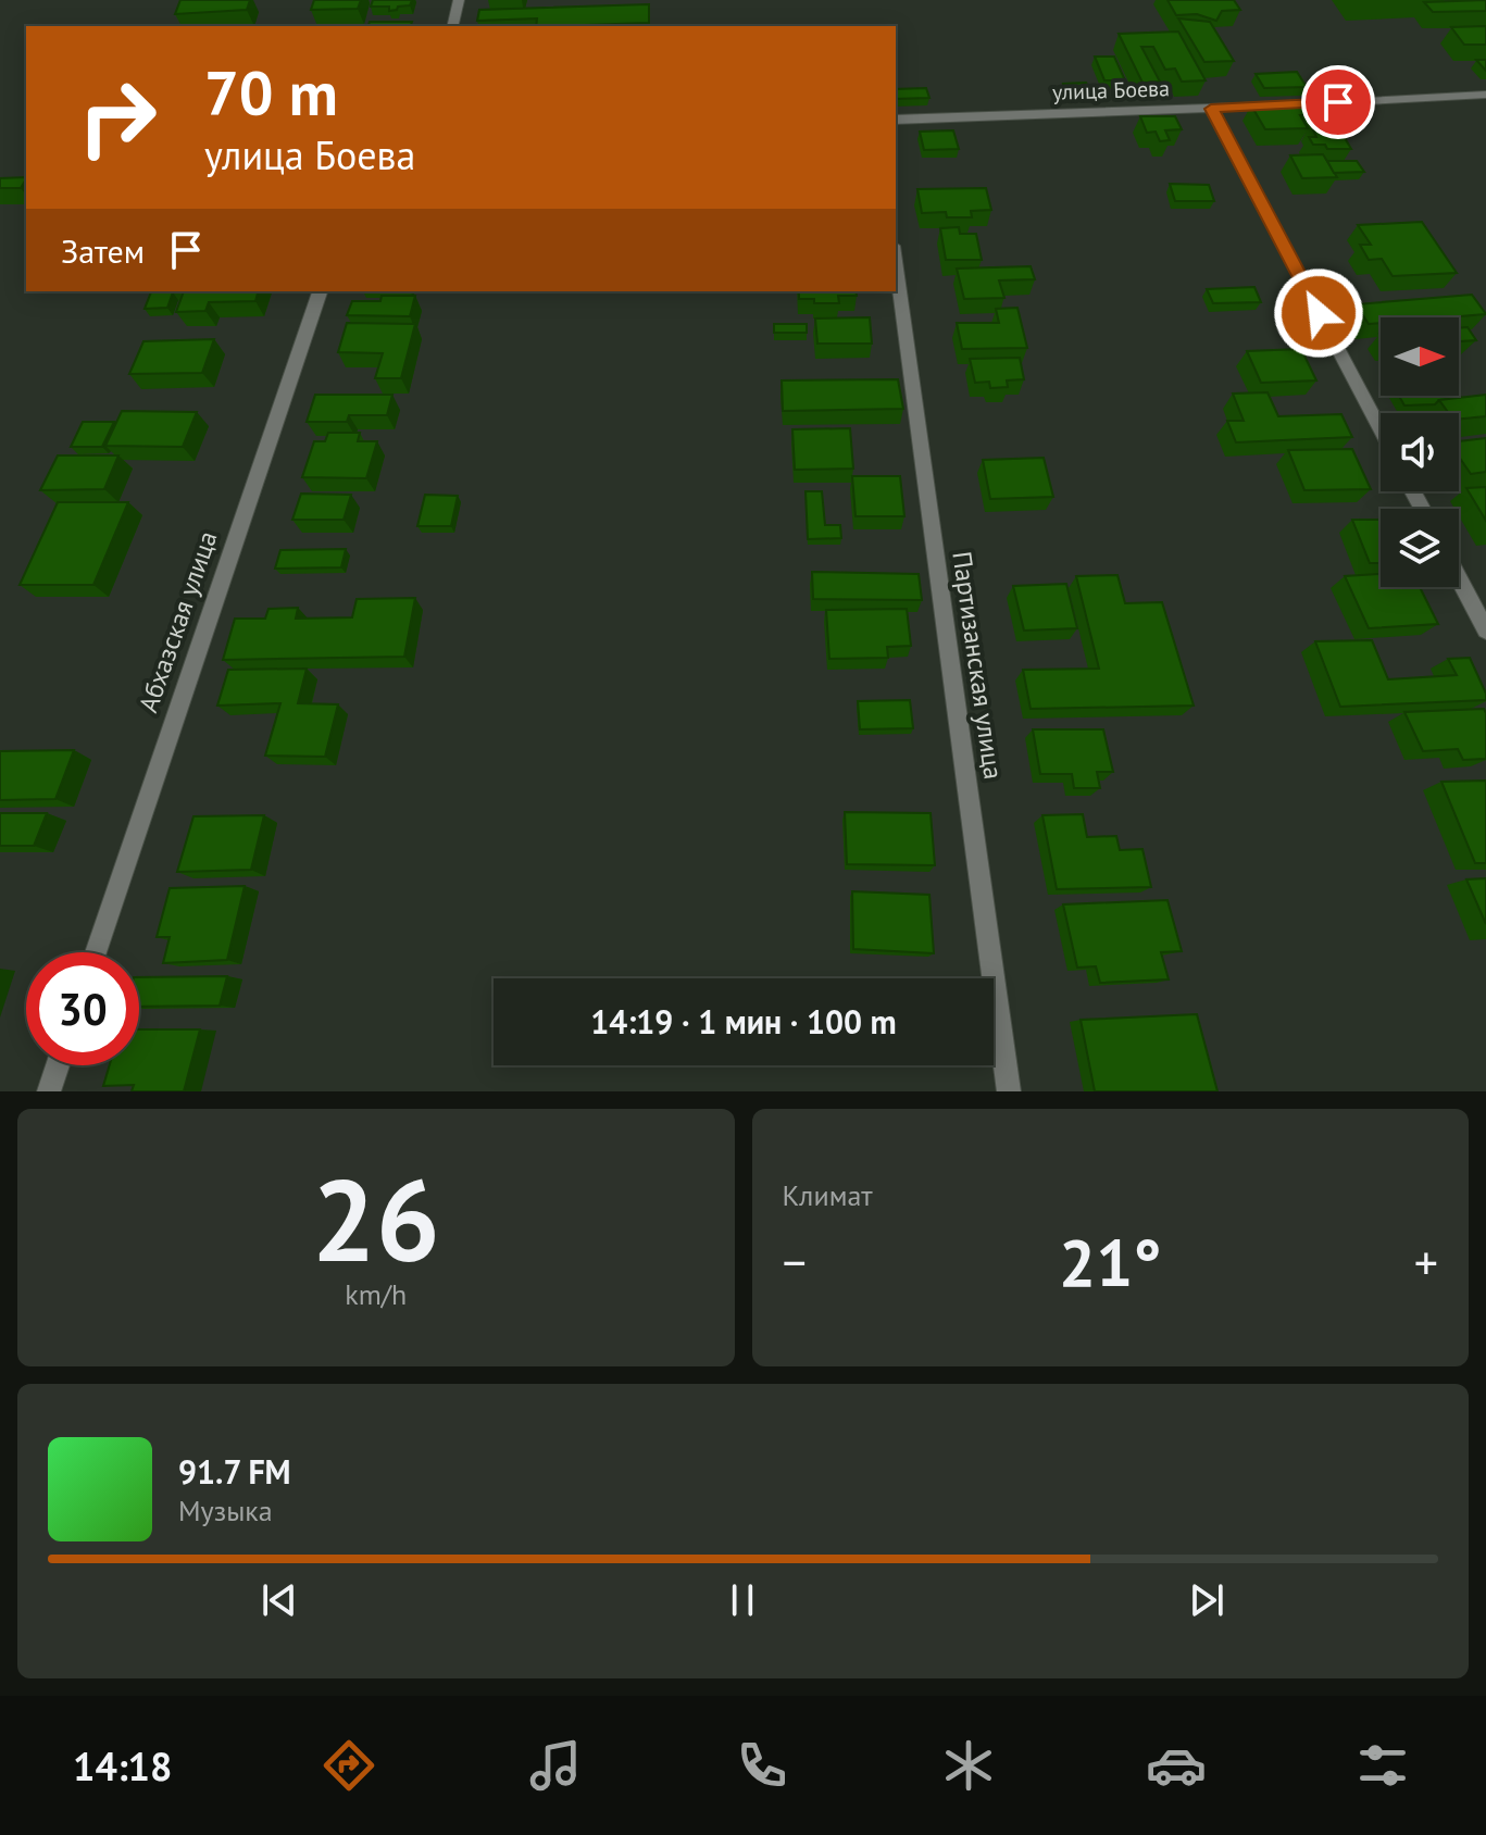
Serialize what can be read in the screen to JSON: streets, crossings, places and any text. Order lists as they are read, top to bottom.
{
  "streets": {
    "street": ["улица Боева", "Абхазская улица", "Партизанская улица"]
  },
  "north": "right",
  "page": {
    "turn": ["70 m", "улица Боева"],
    "then": "Затем",
    "limit": "30",
    "trip": "14:19 · 1 мин · 100 m",
    "tile": [
      ["26", "km/h"],
      "Климат"
    ],
    "heat": ["−", "21°", "+"],
    "song": ["91.7 FM", "Музыка"],
    "tabs": "14:18"
  }
}
